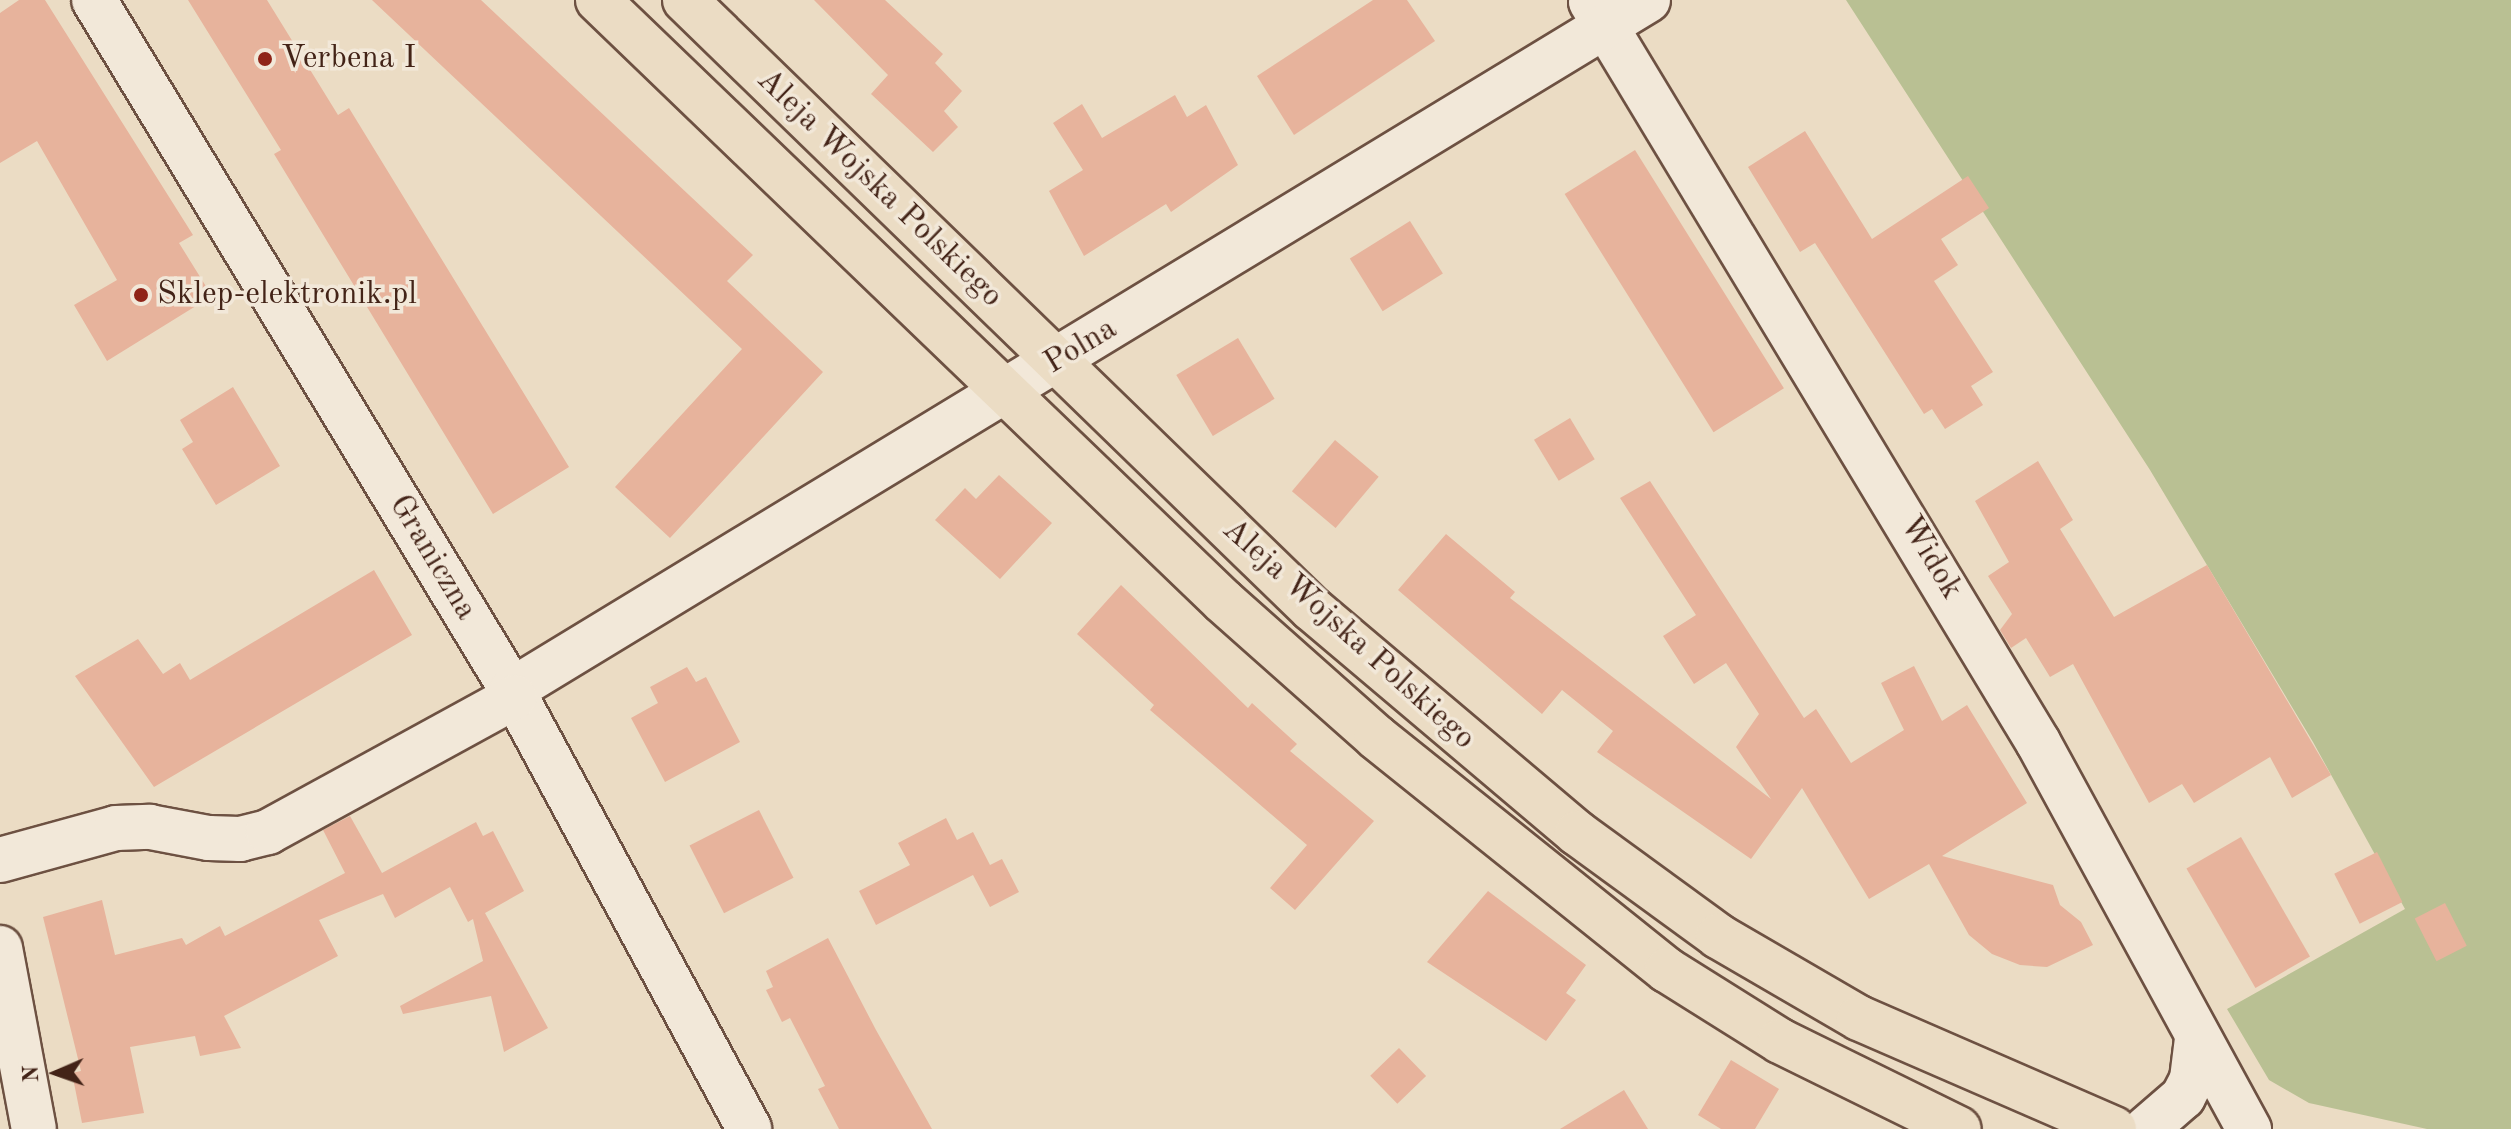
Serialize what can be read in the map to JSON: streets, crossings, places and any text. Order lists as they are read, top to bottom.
{
  "streets": {
    "main road": ["Aleja Wojska Polskiego"],
    "street": ["Polna", "Graniczna", "Widok"]
  },
  "crossings": [
    ["Aleja Wojska Polskiego", "Polna"],
    ["Polna", "Graniczna"],
    ["Polna", "Widok"]
  ],
  "places": ["Verbena I", "Sklep-elektronik.pl"],
  "north": "left"
}
